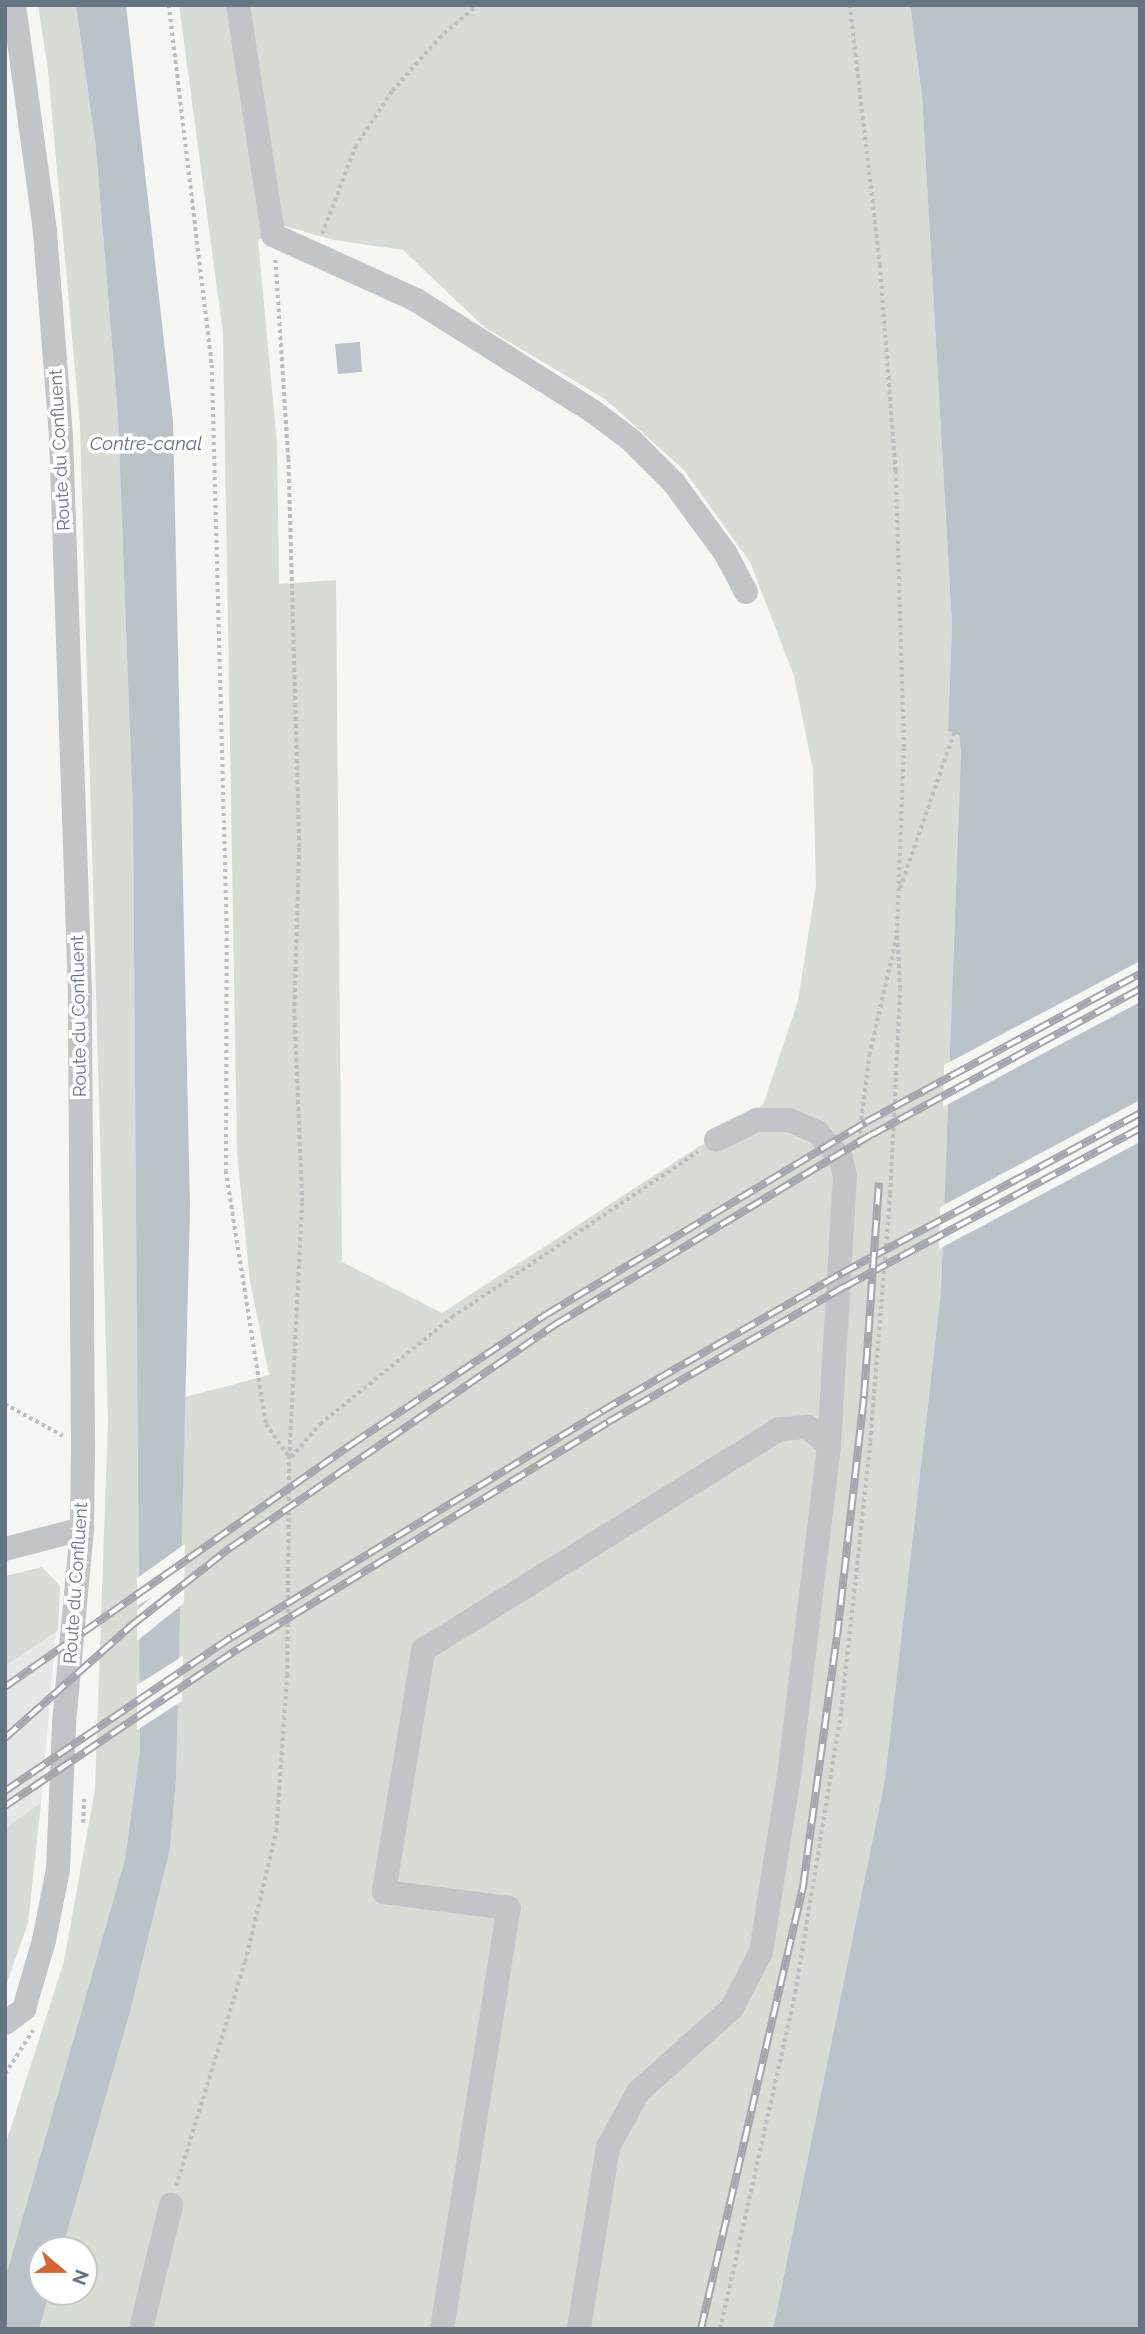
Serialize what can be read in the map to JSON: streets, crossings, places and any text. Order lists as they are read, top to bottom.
{
  "streets": {
    "street": ["Route du Confluent"]
  },
  "water": ["Contre-canal"],
  "north": "right"
}
